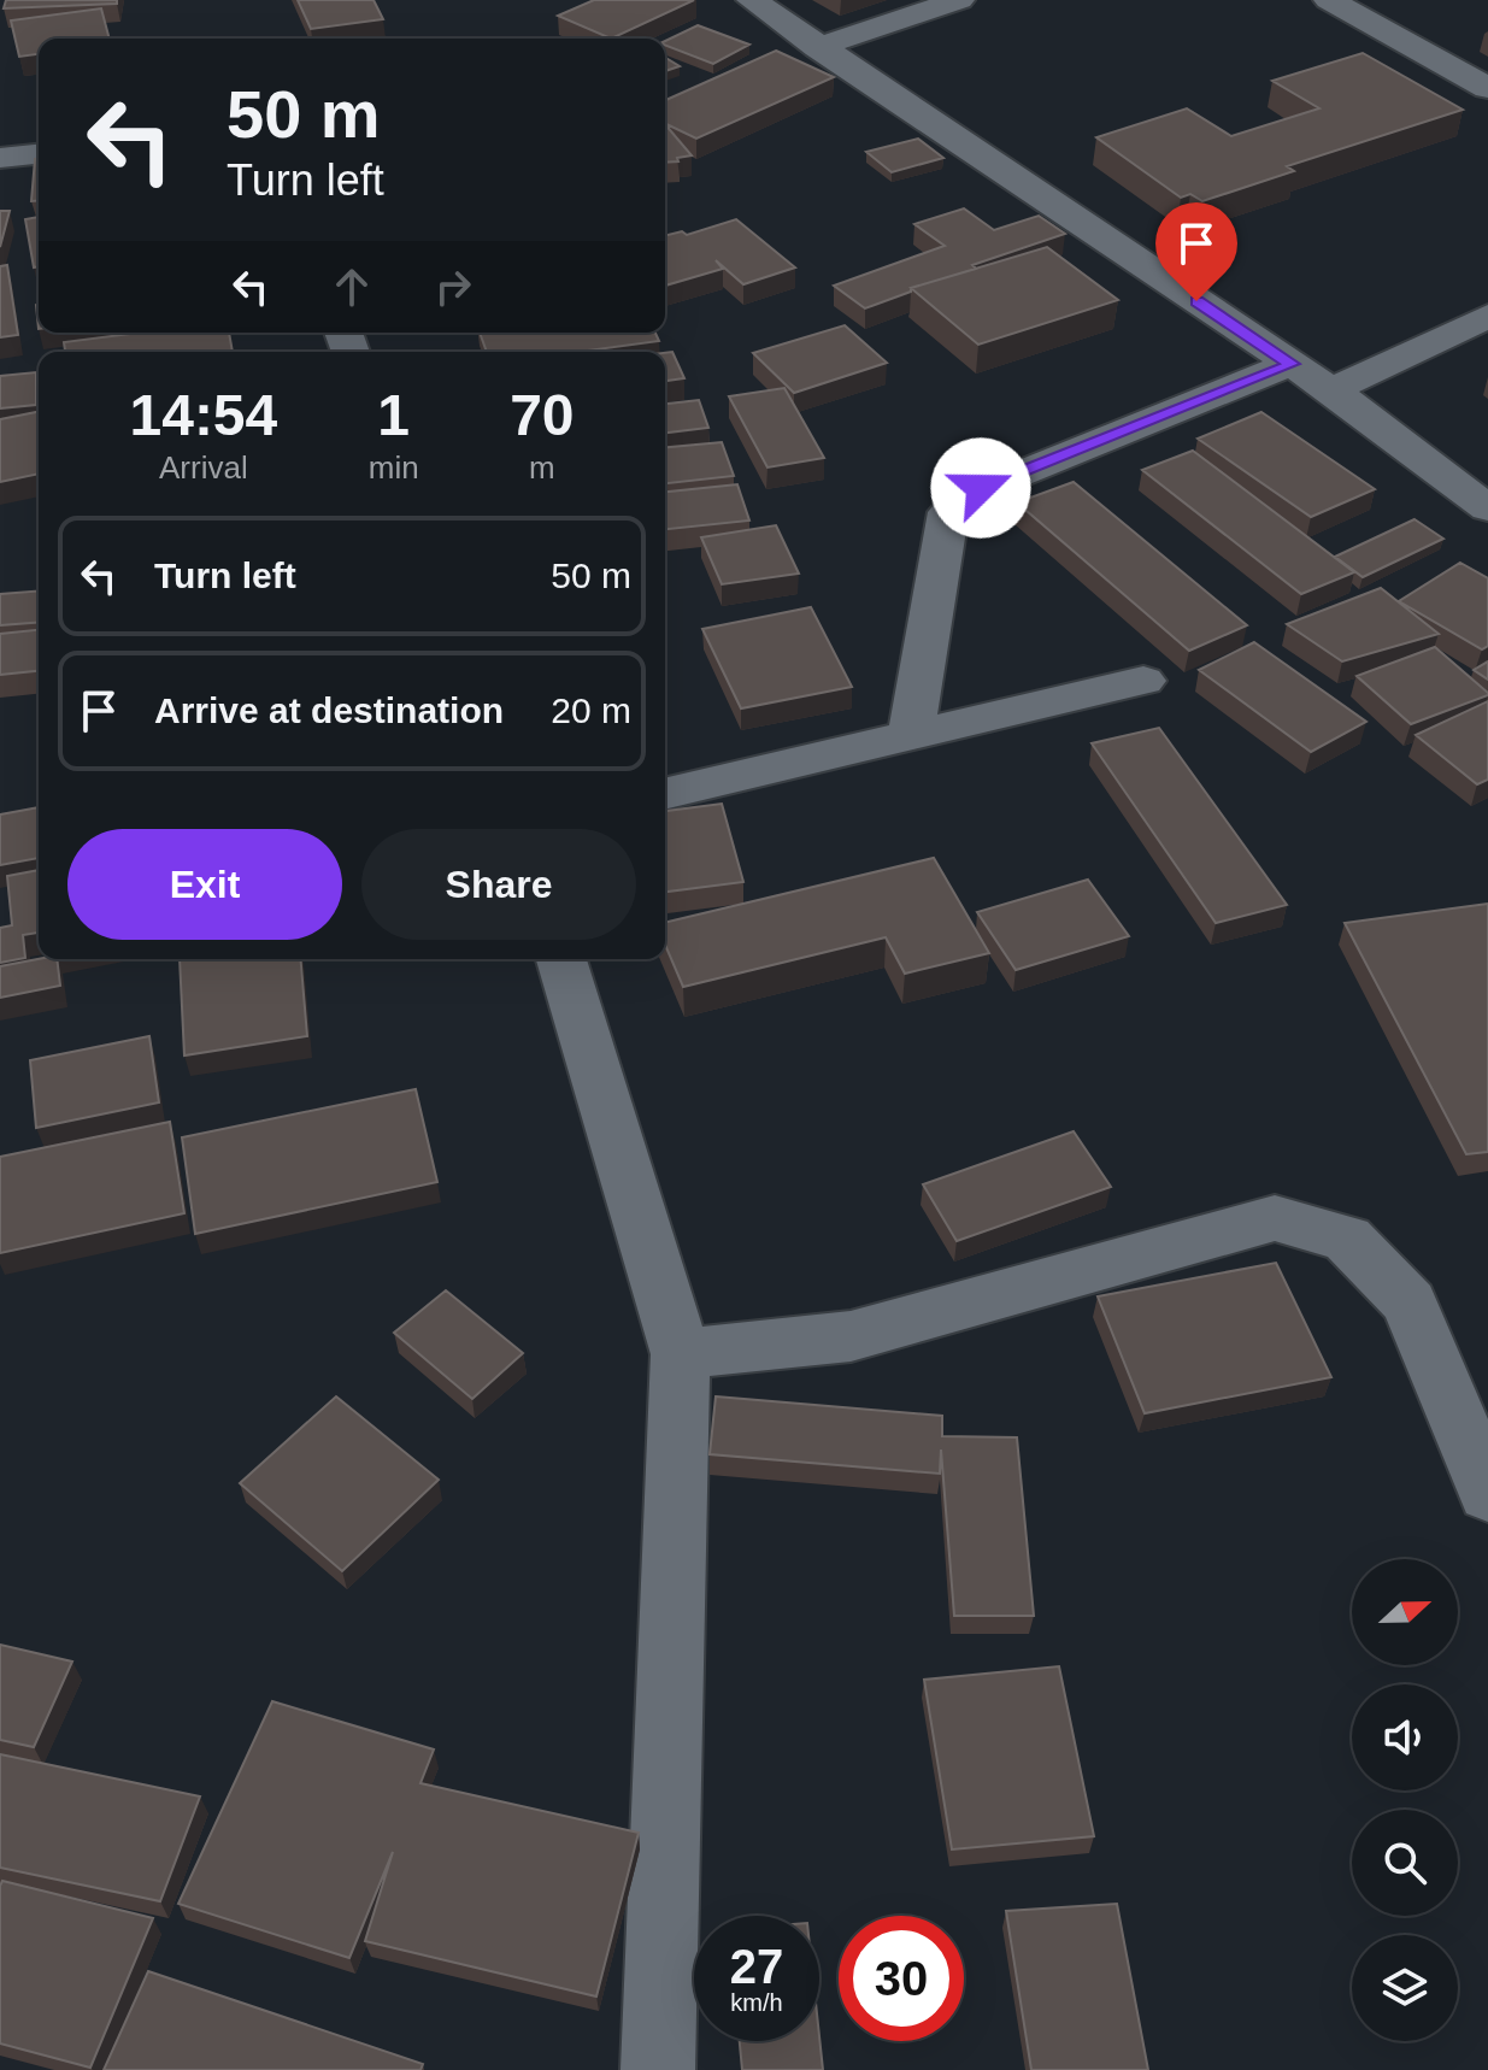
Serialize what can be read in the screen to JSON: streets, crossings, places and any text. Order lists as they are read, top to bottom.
{
  "north": "right",
  "page": {
    "turn": ["50 m", "Turn left"],
    "eta": [
      "14:54",
      "Arrival",
      "1",
      "min",
      "70",
      "m"
    ],
    "list": [
      {
        "name": "Turn left",
        "value": "50 m"
      },
      {
        "name": "Arrive at destination",
        "value": "20 m"
      }
    ],
    "buttons": ["Exit", "Share"],
    "speed": "27 km/h",
    "limit": "30"
  }
}
